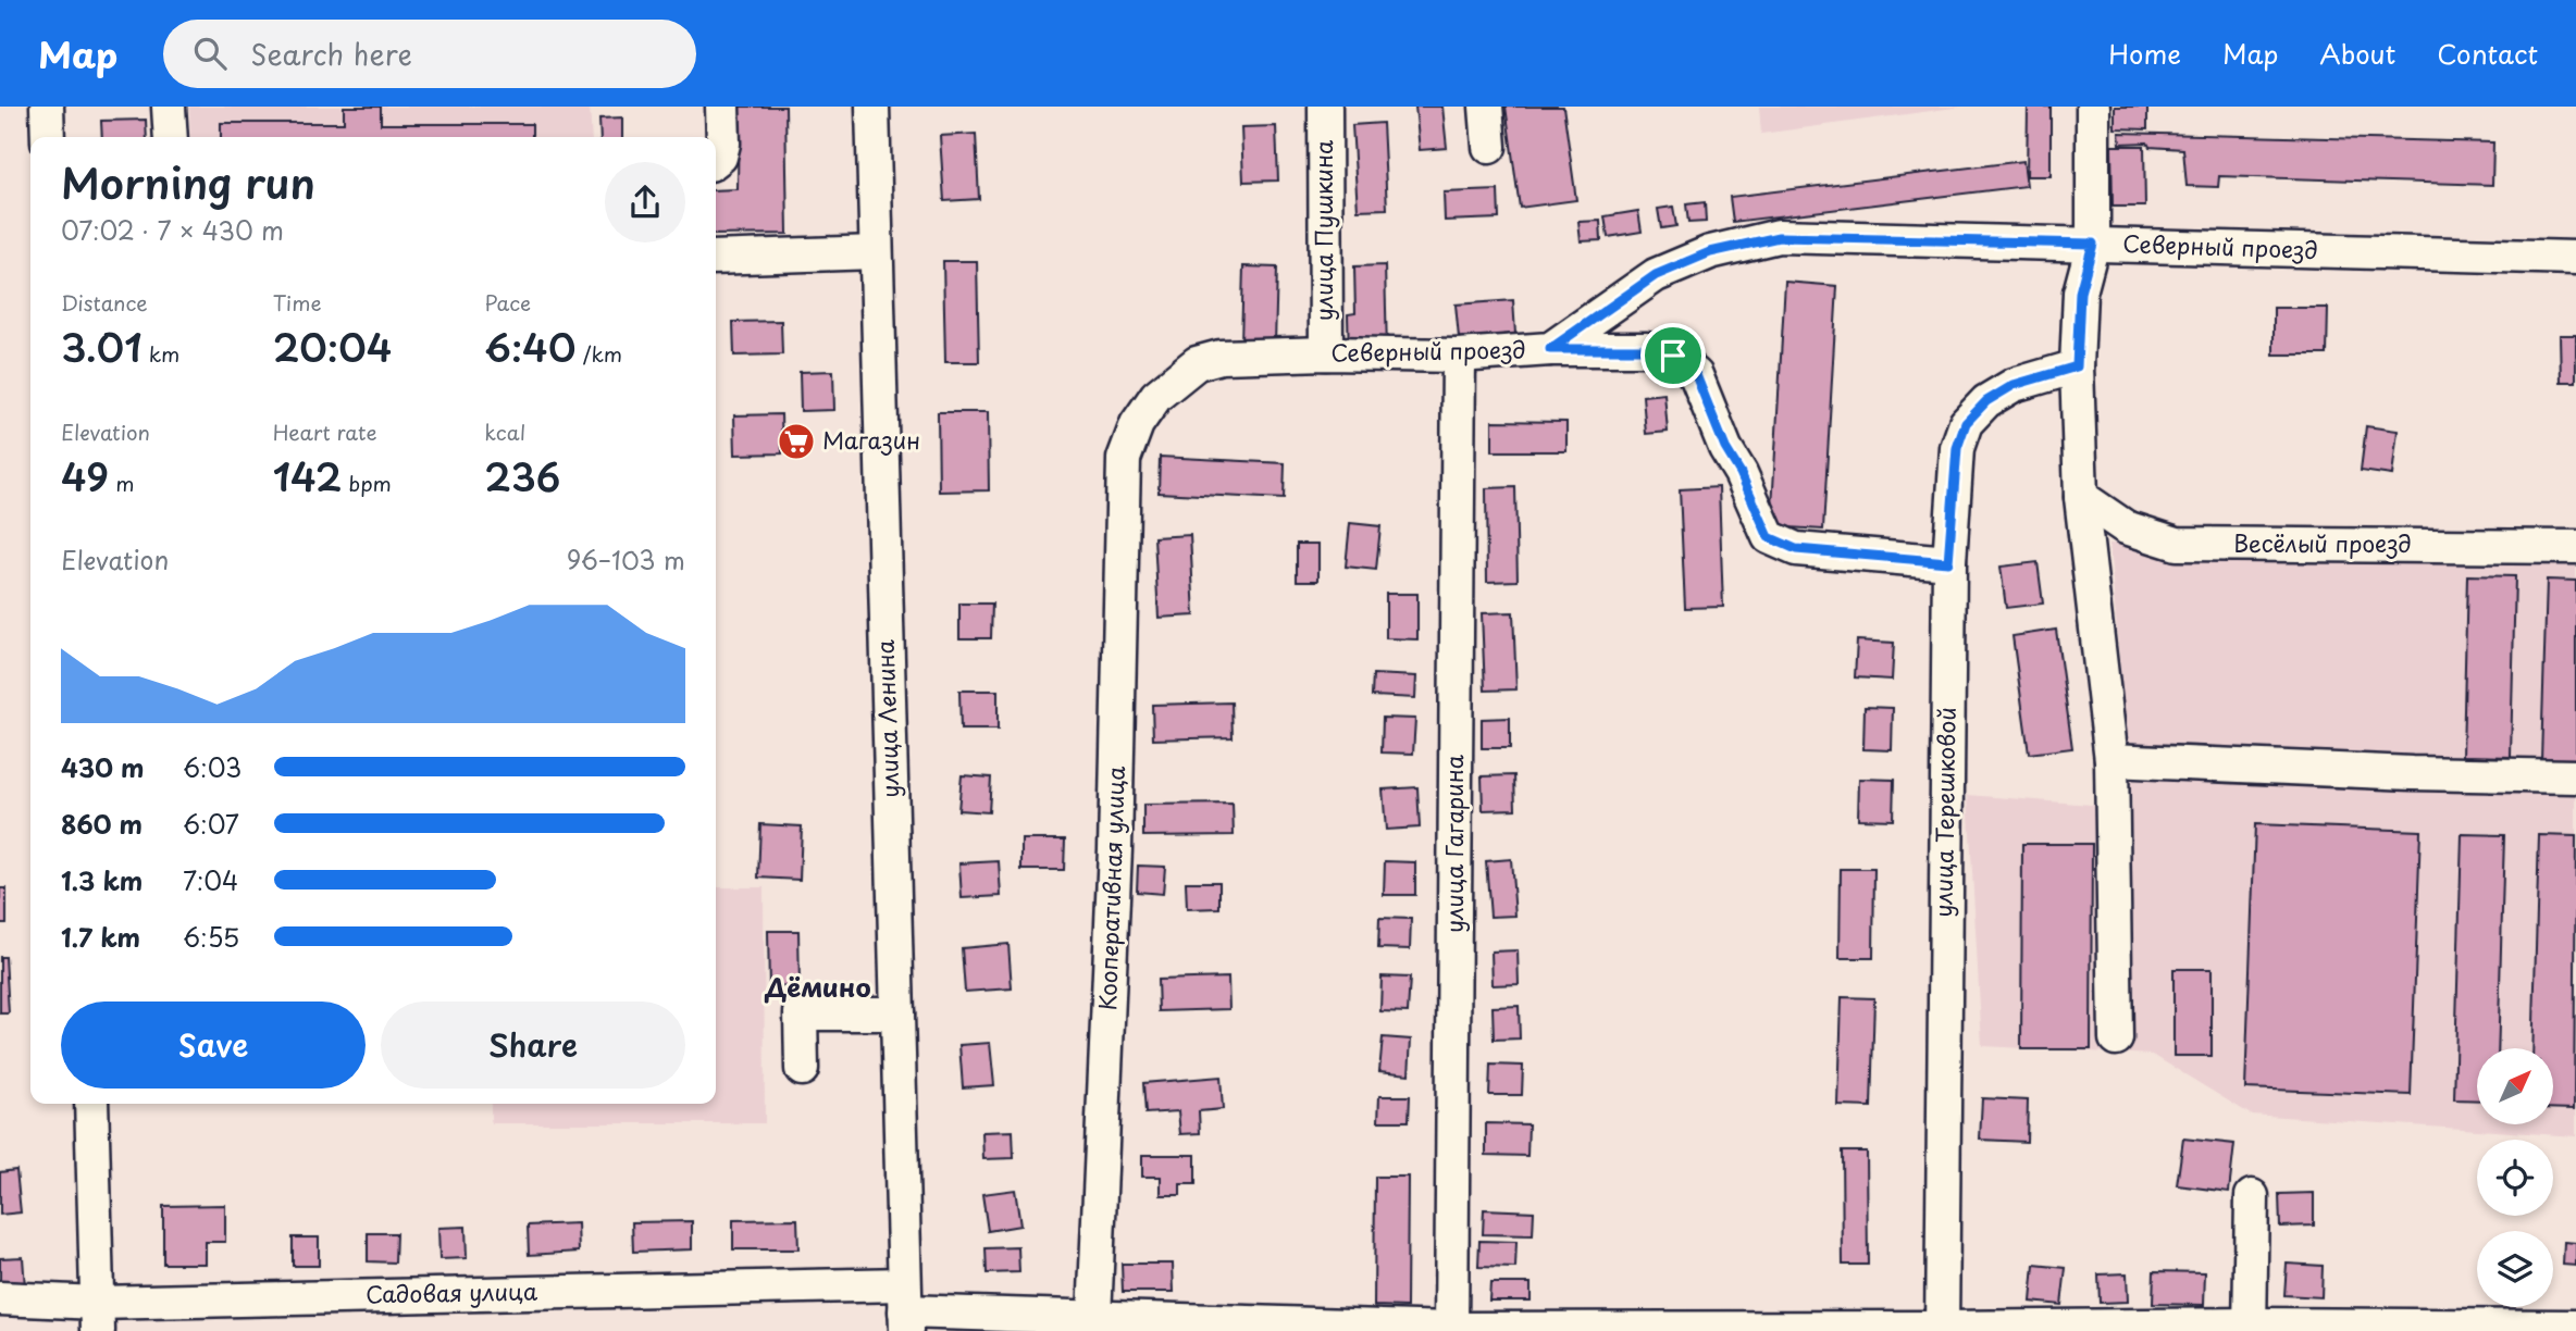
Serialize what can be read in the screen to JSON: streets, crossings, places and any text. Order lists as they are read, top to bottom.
{
  "streets": {
    "street": [
      "улица Пушкина",
      "Северный проезд",
      "Весёлый проезд",
      "улица Ленина",
      "улица Терешковой",
      "улица Гагарина",
      "Кооперативная улица",
      "Садовая улица"
    ]
  },
  "crossings": [
    ["улица Пушкина", "Северный проезд"],
    ["Северный проезд", "улица Гагарина"],
    ["Северный проезд", "Кооперативная улица"],
    ["улица Ленина", "Садовая улица"],
    ["улица Терешковой", "Садовая улица"],
    ["улица Гагарина", "Садовая улица"],
    ["Кооперативная улица", "Садовая улица"]
  ],
  "districts": ["Дёмино"],
  "places": {
    "supermarket": ["Магазин"]
  },
  "north": "top right",
  "page": {
    "header": "Map",
    "search": "Search here",
    "nav": [
      "Home",
      "Map",
      "About",
      "Contact"
    ],
    "heading": ["Morning run", "07:02 · 7 × 430 m"],
    "stats": [
      ["Distance", "3.01 km"],
      ["Time", "20:04"],
      ["Pace", "6:40 /km"],
      ["Elevation", "49 m"],
      ["Heart rate", "142 bpm"],
      ["kcal", "236"]
    ],
    "chart": ["Elevation", "96–103 m"],
    "list": [
      {
        "name": "430 m",
        "note": "6:03"
      },
      {
        "name": "860 m",
        "note": "6:07"
      },
      {
        "name": "1.3 km",
        "note": "7:04"
      },
      {
        "name": "1.7 km",
        "note": "6:55"
      }
    ],
    "buttons": ["Save", "Share"]
  }
}
